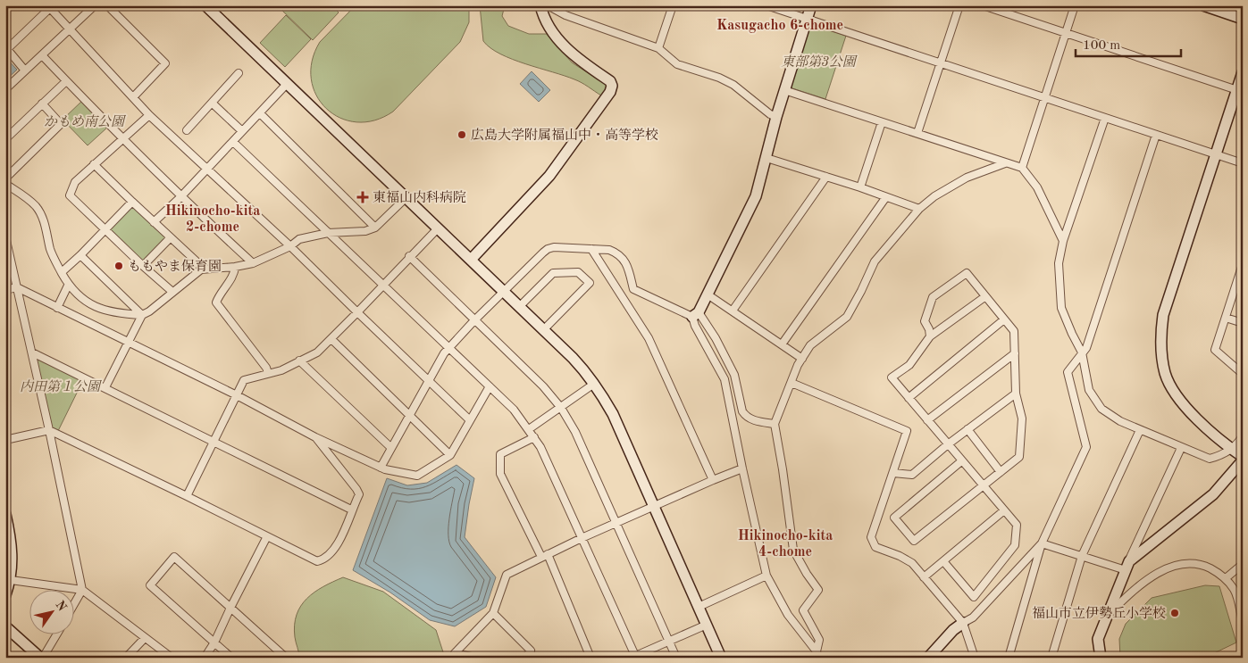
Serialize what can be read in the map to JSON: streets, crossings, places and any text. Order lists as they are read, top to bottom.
{
  "districts": ["Kasugacho 6-chome", "Hikinocho-kita 2-chome", "Hikinocho-kita 4-chome"],
  "parks": ["東部第3公園", "かもめ南公園", "内田第１公園"],
  "places": {
    "other": ["広島大学附属福山中・高等学校", "ももやま保育園", "福山市立伊勢丘小学校"],
    "health": ["東福山内科病院"]
  },
  "scale_bar": "100 m",
  "north": "top right"
}
